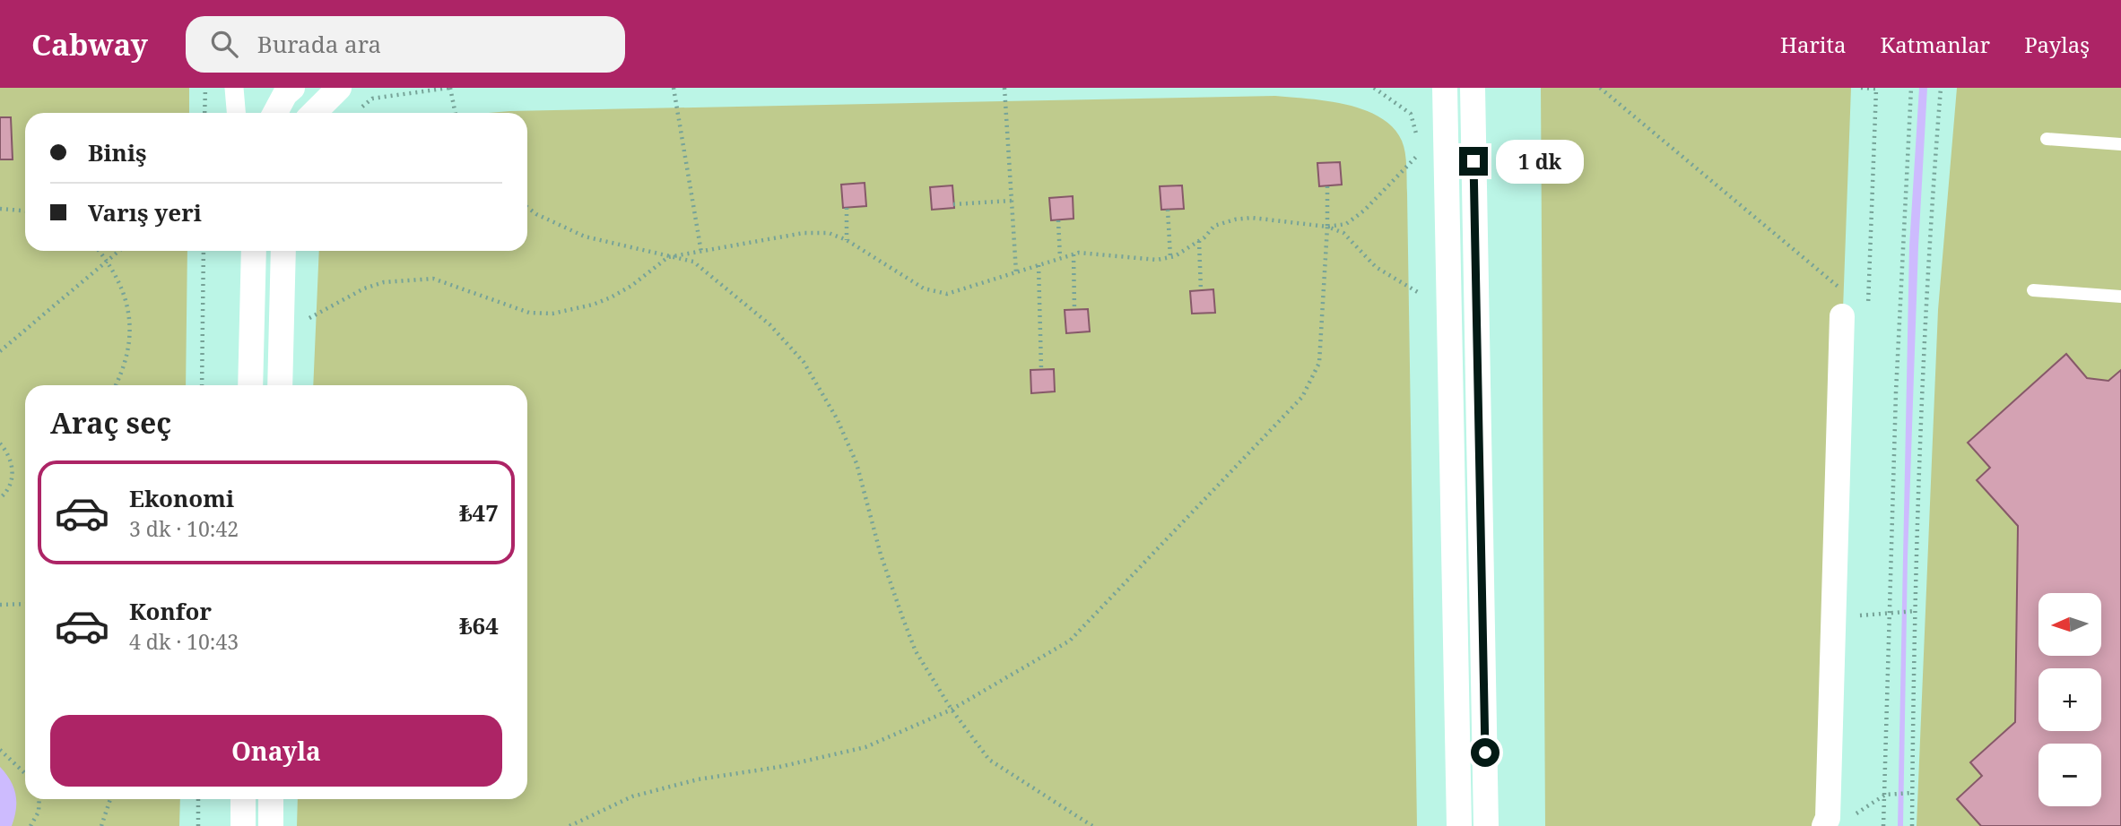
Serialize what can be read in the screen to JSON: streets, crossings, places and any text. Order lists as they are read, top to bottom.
{
  "north": "left",
  "page": {
    "header": "Cabway",
    "search": "Burada ara",
    "nav": ["Harita", "Katmanlar", "Paylaş"],
    "banner": ["Biniş", "Varış yeri"],
    "bubble": "1 dk",
    "heading": "Araç seç",
    "list": [
      {
        "name": "Ekonomi",
        "note": "3 dk · 10:42",
        "value": "₺47"
      },
      {
        "name": "Konfor",
        "note": "4 dk · 10:43",
        "value": "₺64"
      }
    ],
    "map_buttons": ["+", "−"],
    "buttons": "Onayla"
  }
}
